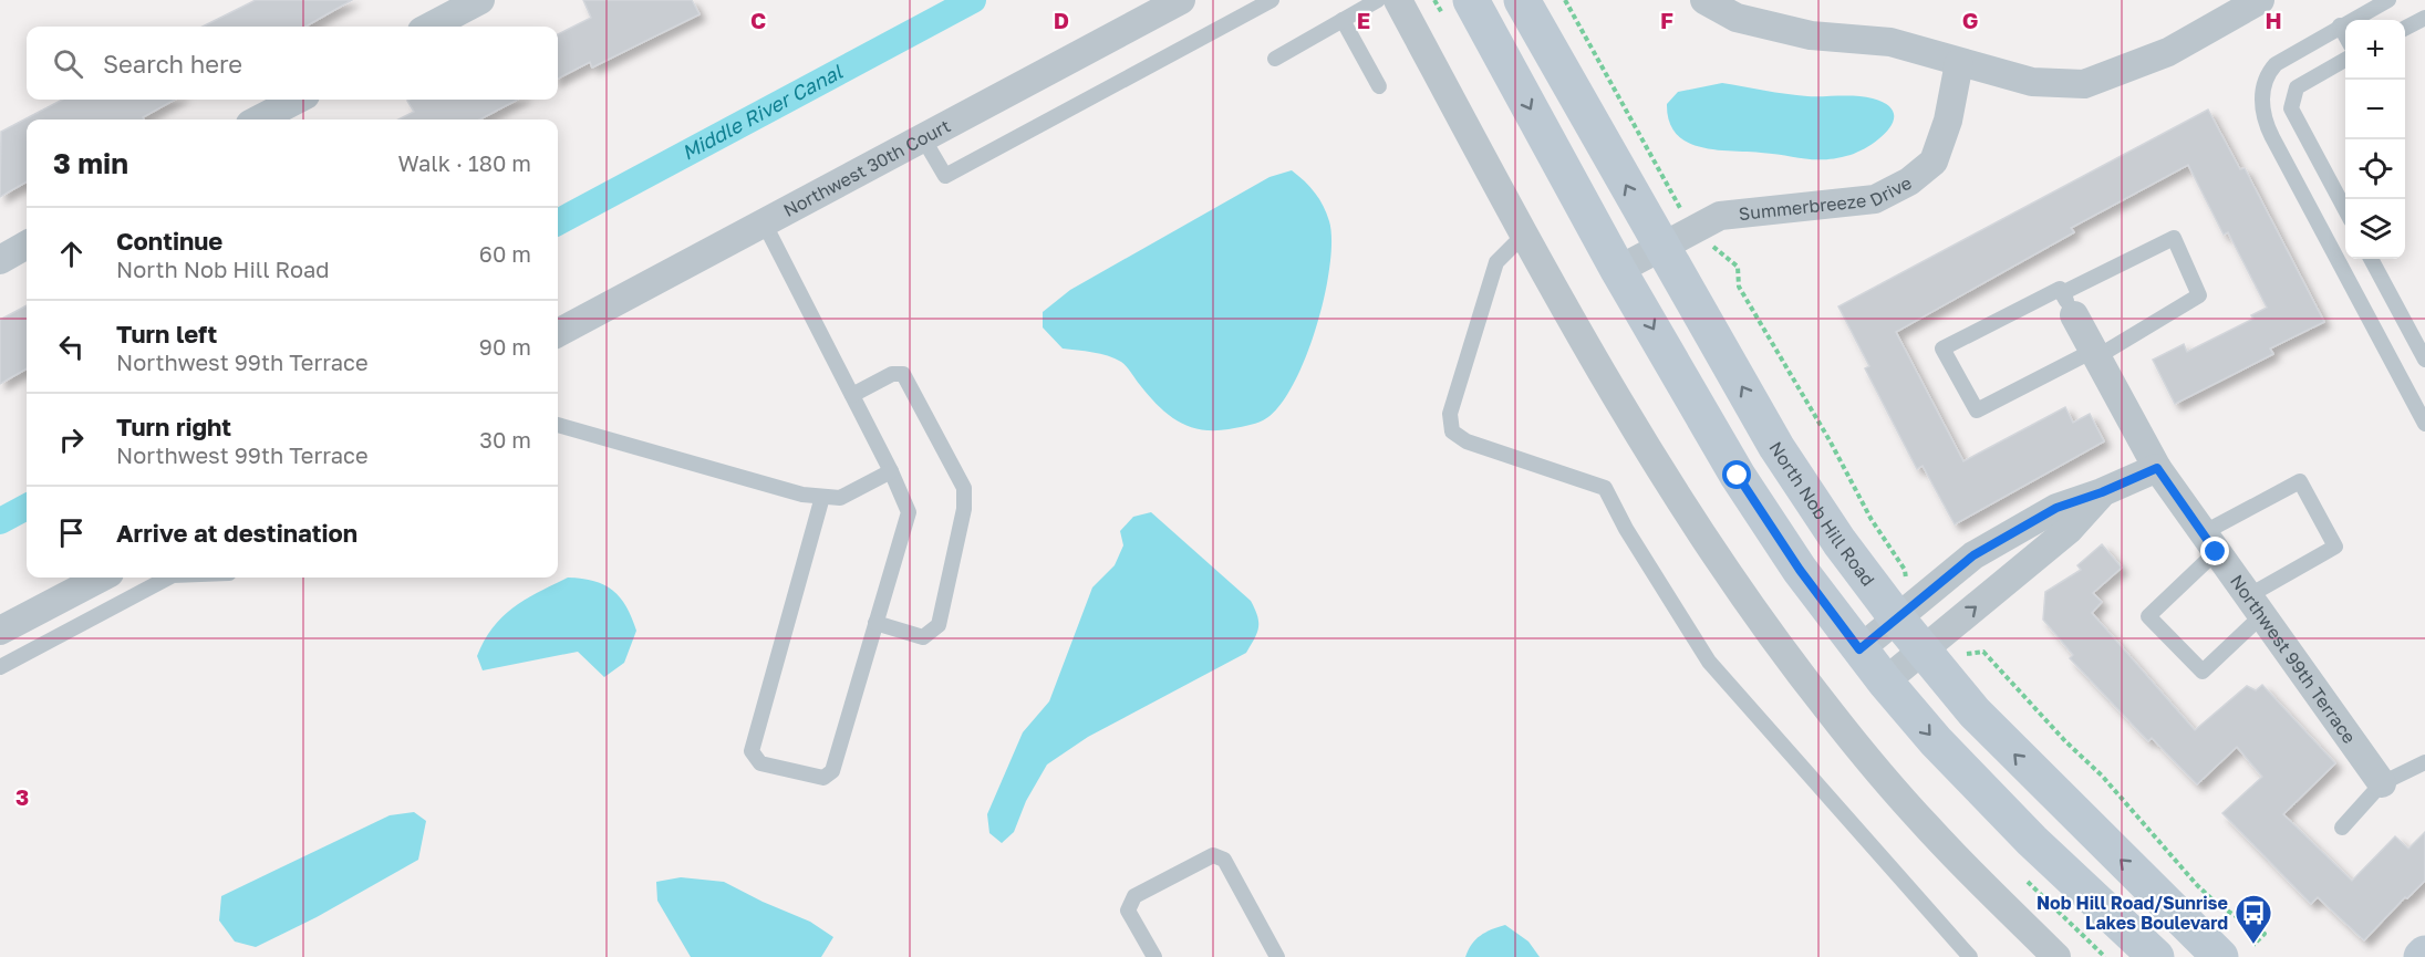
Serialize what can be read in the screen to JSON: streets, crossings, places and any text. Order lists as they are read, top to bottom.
{
  "streets": {
    "main road": ["North Nob Hill Road"],
    "street": ["Northwest 30th Court", "Summerbreeze Drive", "Northwest 99th Terrace"]
  },
  "crossings": [
    ["Summerbreeze Drive", "North Nob Hill Road"]
  ],
  "water": ["Middle River Canal"],
  "places": {
    "bus stop": ["Nob Hill Road/Sunrise Lakes Boulevard"]
  },
  "page": {
    "map_buttons": ["+", "−"],
    "search": "Search here",
    "heading": ["3 min", "Walk · 180 m"],
    "list": [
      ["Continue", "North Nob Hill Road", "60 m"],
      ["Turn left", "Northwest 99th Terrace", "90 m"],
      ["Turn right", "Northwest 99th Terrace", "30 m"],
      "Arrive at destination"
    ]
  },
  "grid": {
    "columns": [
      "C",
      "D",
      "E",
      "F",
      "G",
      "H"
    ],
    "rows": ["3"]
  }
}
